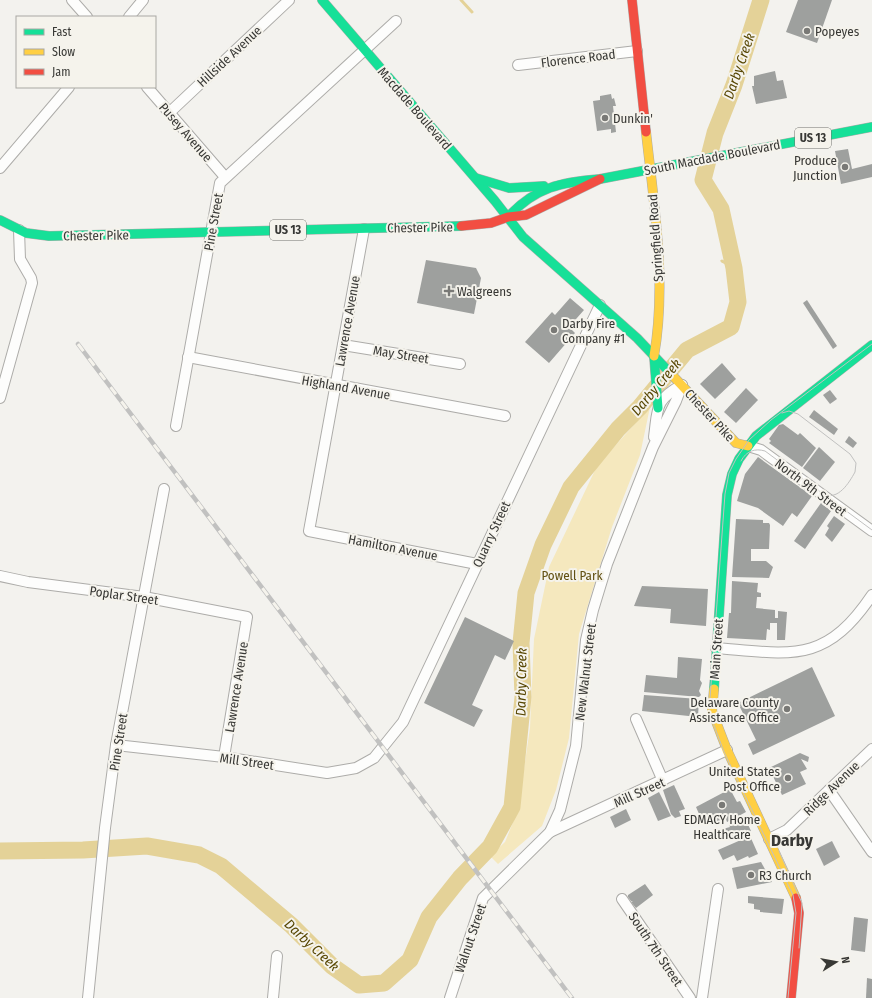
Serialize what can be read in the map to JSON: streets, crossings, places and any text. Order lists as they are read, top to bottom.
{
  "streets": {
    "main road": [
      "Macdade Boulevard",
      "US 13",
      "South Macdade Boulevard",
      "Chester Pike",
      "Springfield Road",
      "Main Street"
    ],
    "street": [
      "Hillside Avenue",
      "Florence Road",
      "Pusey Avenue",
      "Pine Street",
      "Lawrence Avenue",
      "May Street",
      "Highland Avenue",
      "North 9th Street",
      "Quarry Street",
      "Hamilton Avenue",
      "Poplar Street",
      "New Walnut Street",
      "Mill Street",
      "Ridge Avenue",
      "Walnut Street",
      "South 7th Street"
    ]
  },
  "crossings": [
    ["Hillside Avenue", "Pusey Avenue"],
    ["Florence Road", "Springfield Road"],
    ["Macdade Boulevard", "South Macdade Boulevard"],
    ["Macdade Boulevard", "Pine Street"],
    ["Macdade Boulevard", "Chester Pike"],
    ["Pusey Avenue", "Pine Street"],
    ["South Macdade Boulevard", "Chester Pike"],
    ["South Macdade Boulevard", "Springfield Road"],
    ["Pine Street", "Chester Pike"],
    ["Pine Street", "Highland Avenue"],
    ["Pine Street", "Poplar Street"],
    ["Pine Street", "Mill Street"],
    ["Chester Pike", "Springfield Road"],
    ["Chester Pike", "Lawrence Avenue"],
    ["Chester Pike", "North 9th Street"],
    ["Chester Pike", "Quarry Street"],
    ["Chester Pike", "Main Street"],
    ["Chester Pike", "New Walnut Street"],
    ["Springfield Road", "New Walnut Street"],
    ["Lawrence Avenue", "May Street"],
    ["Lawrence Avenue", "Highland Avenue"],
    ["Lawrence Avenue", "Hamilton Avenue"],
    ["Lawrence Avenue", "Poplar Street"],
    ["Lawrence Avenue", "Mill Street"],
    ["North 9th Street", "Main Street"],
    ["Quarry Street", "Hamilton Avenue"],
    ["Quarry Street", "Mill Street"],
    ["Main Street", "Mill Street"],
    ["Main Street", "Ridge Avenue"],
    ["New Walnut Street", "Mill Street"],
    ["New Walnut Street", "Walnut Street"],
    ["Mill Street", "Walnut Street"]
  ],
  "districts": ["Darby"],
  "water": ["Darby Creek"],
  "parks": ["Powell Park"],
  "places": {
    "other": [
      "Popeyes",
      "Dunkin'",
      "Produce Junction",
      "Darby Fire Company #1",
      "Delaware County Assistance Office",
      "United States Post Office",
      "EDMACY Home Healthcare",
      "R3 Church"
    ],
    "health": ["Walgreens"]
  },
  "legend": ["Fast", "Slow", "Jam"],
  "north": "right"
}
